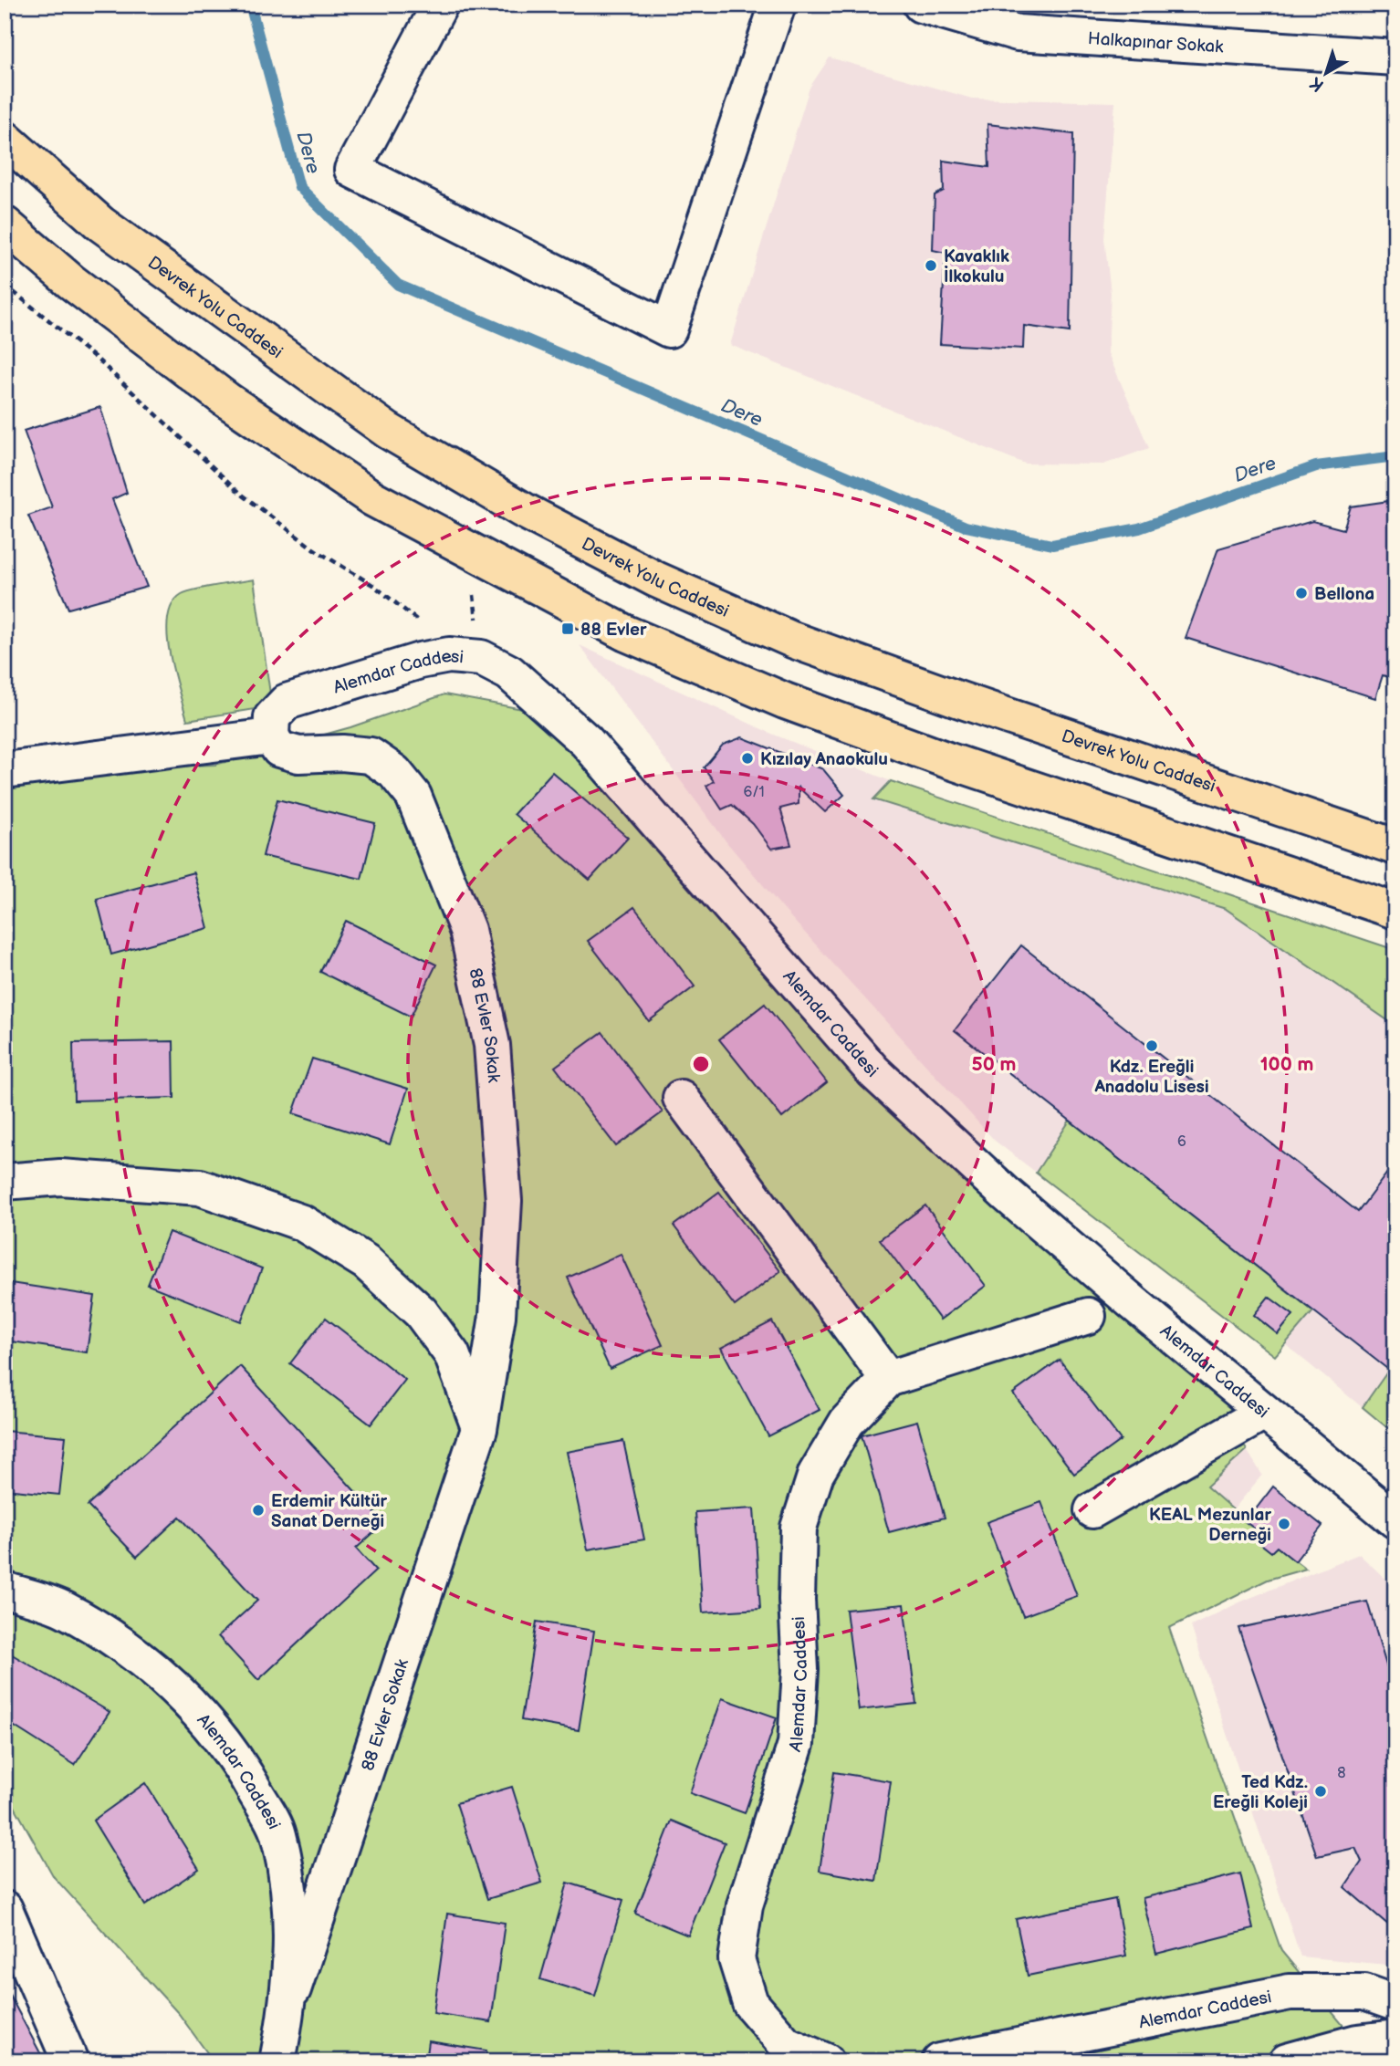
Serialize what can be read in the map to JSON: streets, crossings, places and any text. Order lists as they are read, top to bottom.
{
  "streets": {
    "highway": ["Devrek Yolu Caddesi"],
    "street": ["Halkapınar Sokak", "Alemdar Caddesi", "88 Evler Sokak"]
  },
  "crossings": [
    ["Alemdar Caddesi", "88 Evler Sokak"]
  ],
  "water": ["Dere"],
  "places": {
    "other": [
      "Kavaklık İlkokulu",
      "Bellona",
      "Kızılay Anaokulu",
      "Kdz. Ereğli Anadolu Lisesi",
      "Erdemir Kültür Sanat Derneği",
      "KEAL Mezunlar Derneği",
      "Ted Kdz. Ereğli Koleji"
    ],
    "transit": ["88 Evler"]
  },
  "house_numbers": ["6/1", "6", "8"],
  "north": "bottom left",
  "rings": ["50 m", "100 m"]
}
